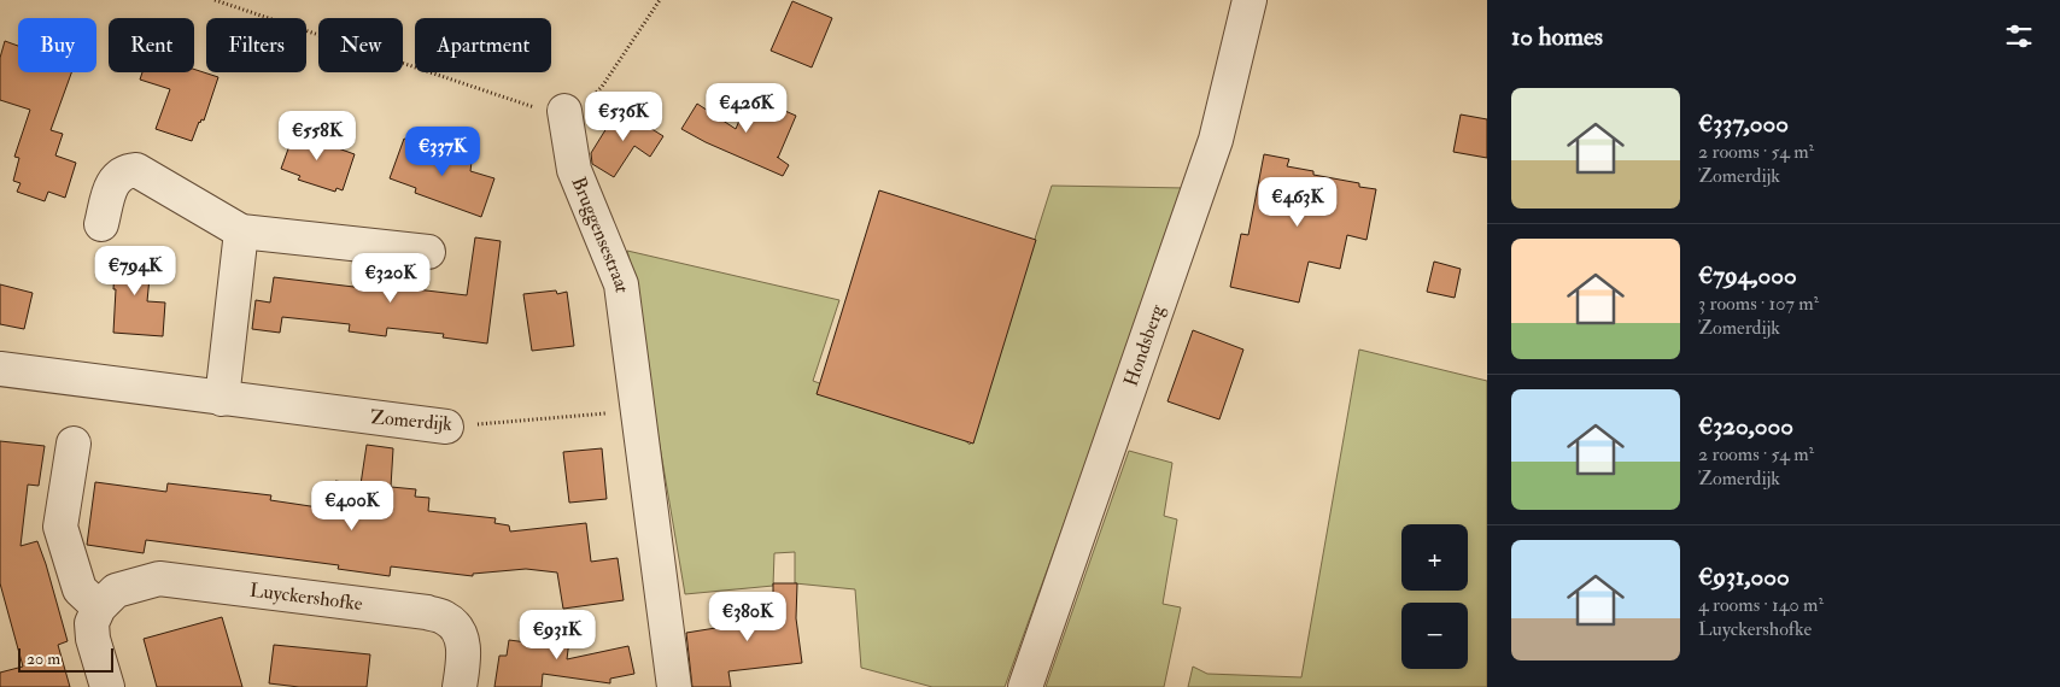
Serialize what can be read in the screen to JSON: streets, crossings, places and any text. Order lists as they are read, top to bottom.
{
  "streets": {
    "street": [
      "Bruggensestraat",
      "Hondsberg",
      "Zomerdijk",
      "Luyckershofke"
    ]
  },
  "crossings": [
    ["Bruggensestraat", "Zomerdijk"]
  ],
  "scale_bar": "20 m",
  "page": {
    "heading": "10 homes",
    "chip": [
      "Buy",
      "Rent",
      "Filters",
      "New",
      "Apartment"
    ],
    "list": [
      {
        "name": "€337,000",
        "note": "2 rooms · 54 m² · Zomerdijk"
      },
      {
        "name": "€794,000",
        "note": "3 rooms · 107 m² · Zomerdijk"
      },
      {
        "name": "€320,000",
        "note": "2 rooms · 54 m² · Zomerdijk"
      },
      {
        "name": "€931,000",
        "note": "4 rooms · 140 m² · Luyckershofke"
      }
    ],
    "price": [
      "€426K",
      "€536K",
      "€558K",
      "€337K",
      "€463K",
      "€794K",
      "€320K",
      "€400K",
      "€380K",
      "€931K"
    ],
    "map_buttons": ["+", "−"],
    "scale": "20 m"
  }
}
